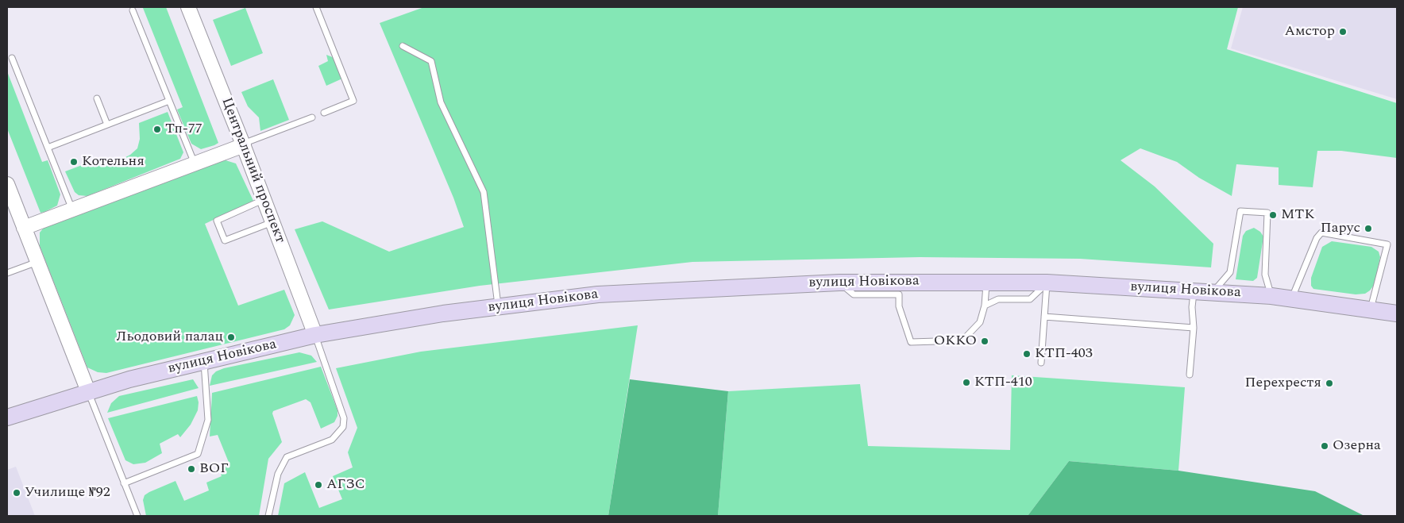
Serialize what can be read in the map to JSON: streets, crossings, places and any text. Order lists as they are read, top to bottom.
{
  "streets": {
    "main road": ["вулиця Новікова"],
    "street": ["Центральний проспект"]
  },
  "crossings": [
    ["Центральний проспект", "вулиця Новікова"]
  ],
  "places": [
    "Амстор",
    "Тп-77",
    "Котельня",
    "МТК",
    "Парус",
    "Льодовий палац",
    "ОККО",
    "КТП-403",
    "КТП-410",
    "Перехрестя",
    "Озерна",
    "ВОГ",
    "АГЗС",
    "Училище №92"
  ]
}
